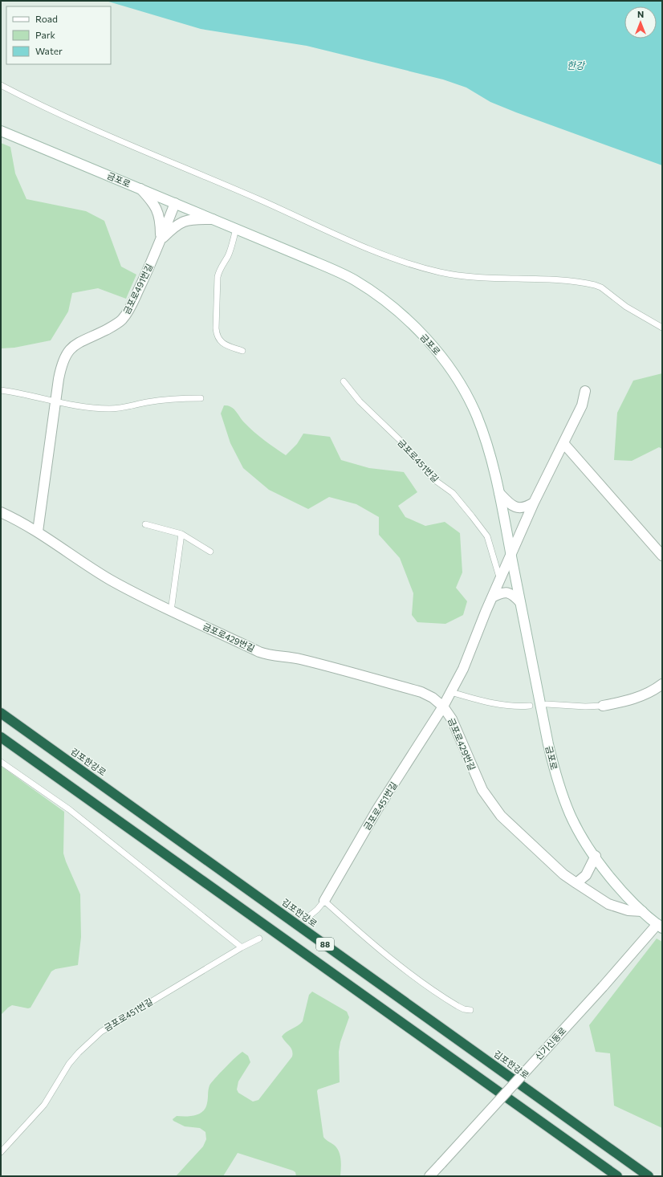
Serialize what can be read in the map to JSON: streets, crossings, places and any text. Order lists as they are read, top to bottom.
{
  "streets": {
    "highway": ["김포한강로", "88"],
    "street": [
      "금포로",
      "금포로491번길",
      "금포로451번길",
      "금포로429번길",
      "신기신동로"
    ]
  },
  "crossings": [
    ["금포로", "금포로491번길"],
    ["금포로", "금포로451번길"],
    ["금포로", "금포로429번길"],
    ["금포로", "신기신동로"],
    ["금포로491번길", "금포로429번길"],
    ["금포로451번길", "금포로429번길"]
  ],
  "water": ["한강"],
  "legend": ["Road", "Park", "Water"],
  "north": "top"
}
